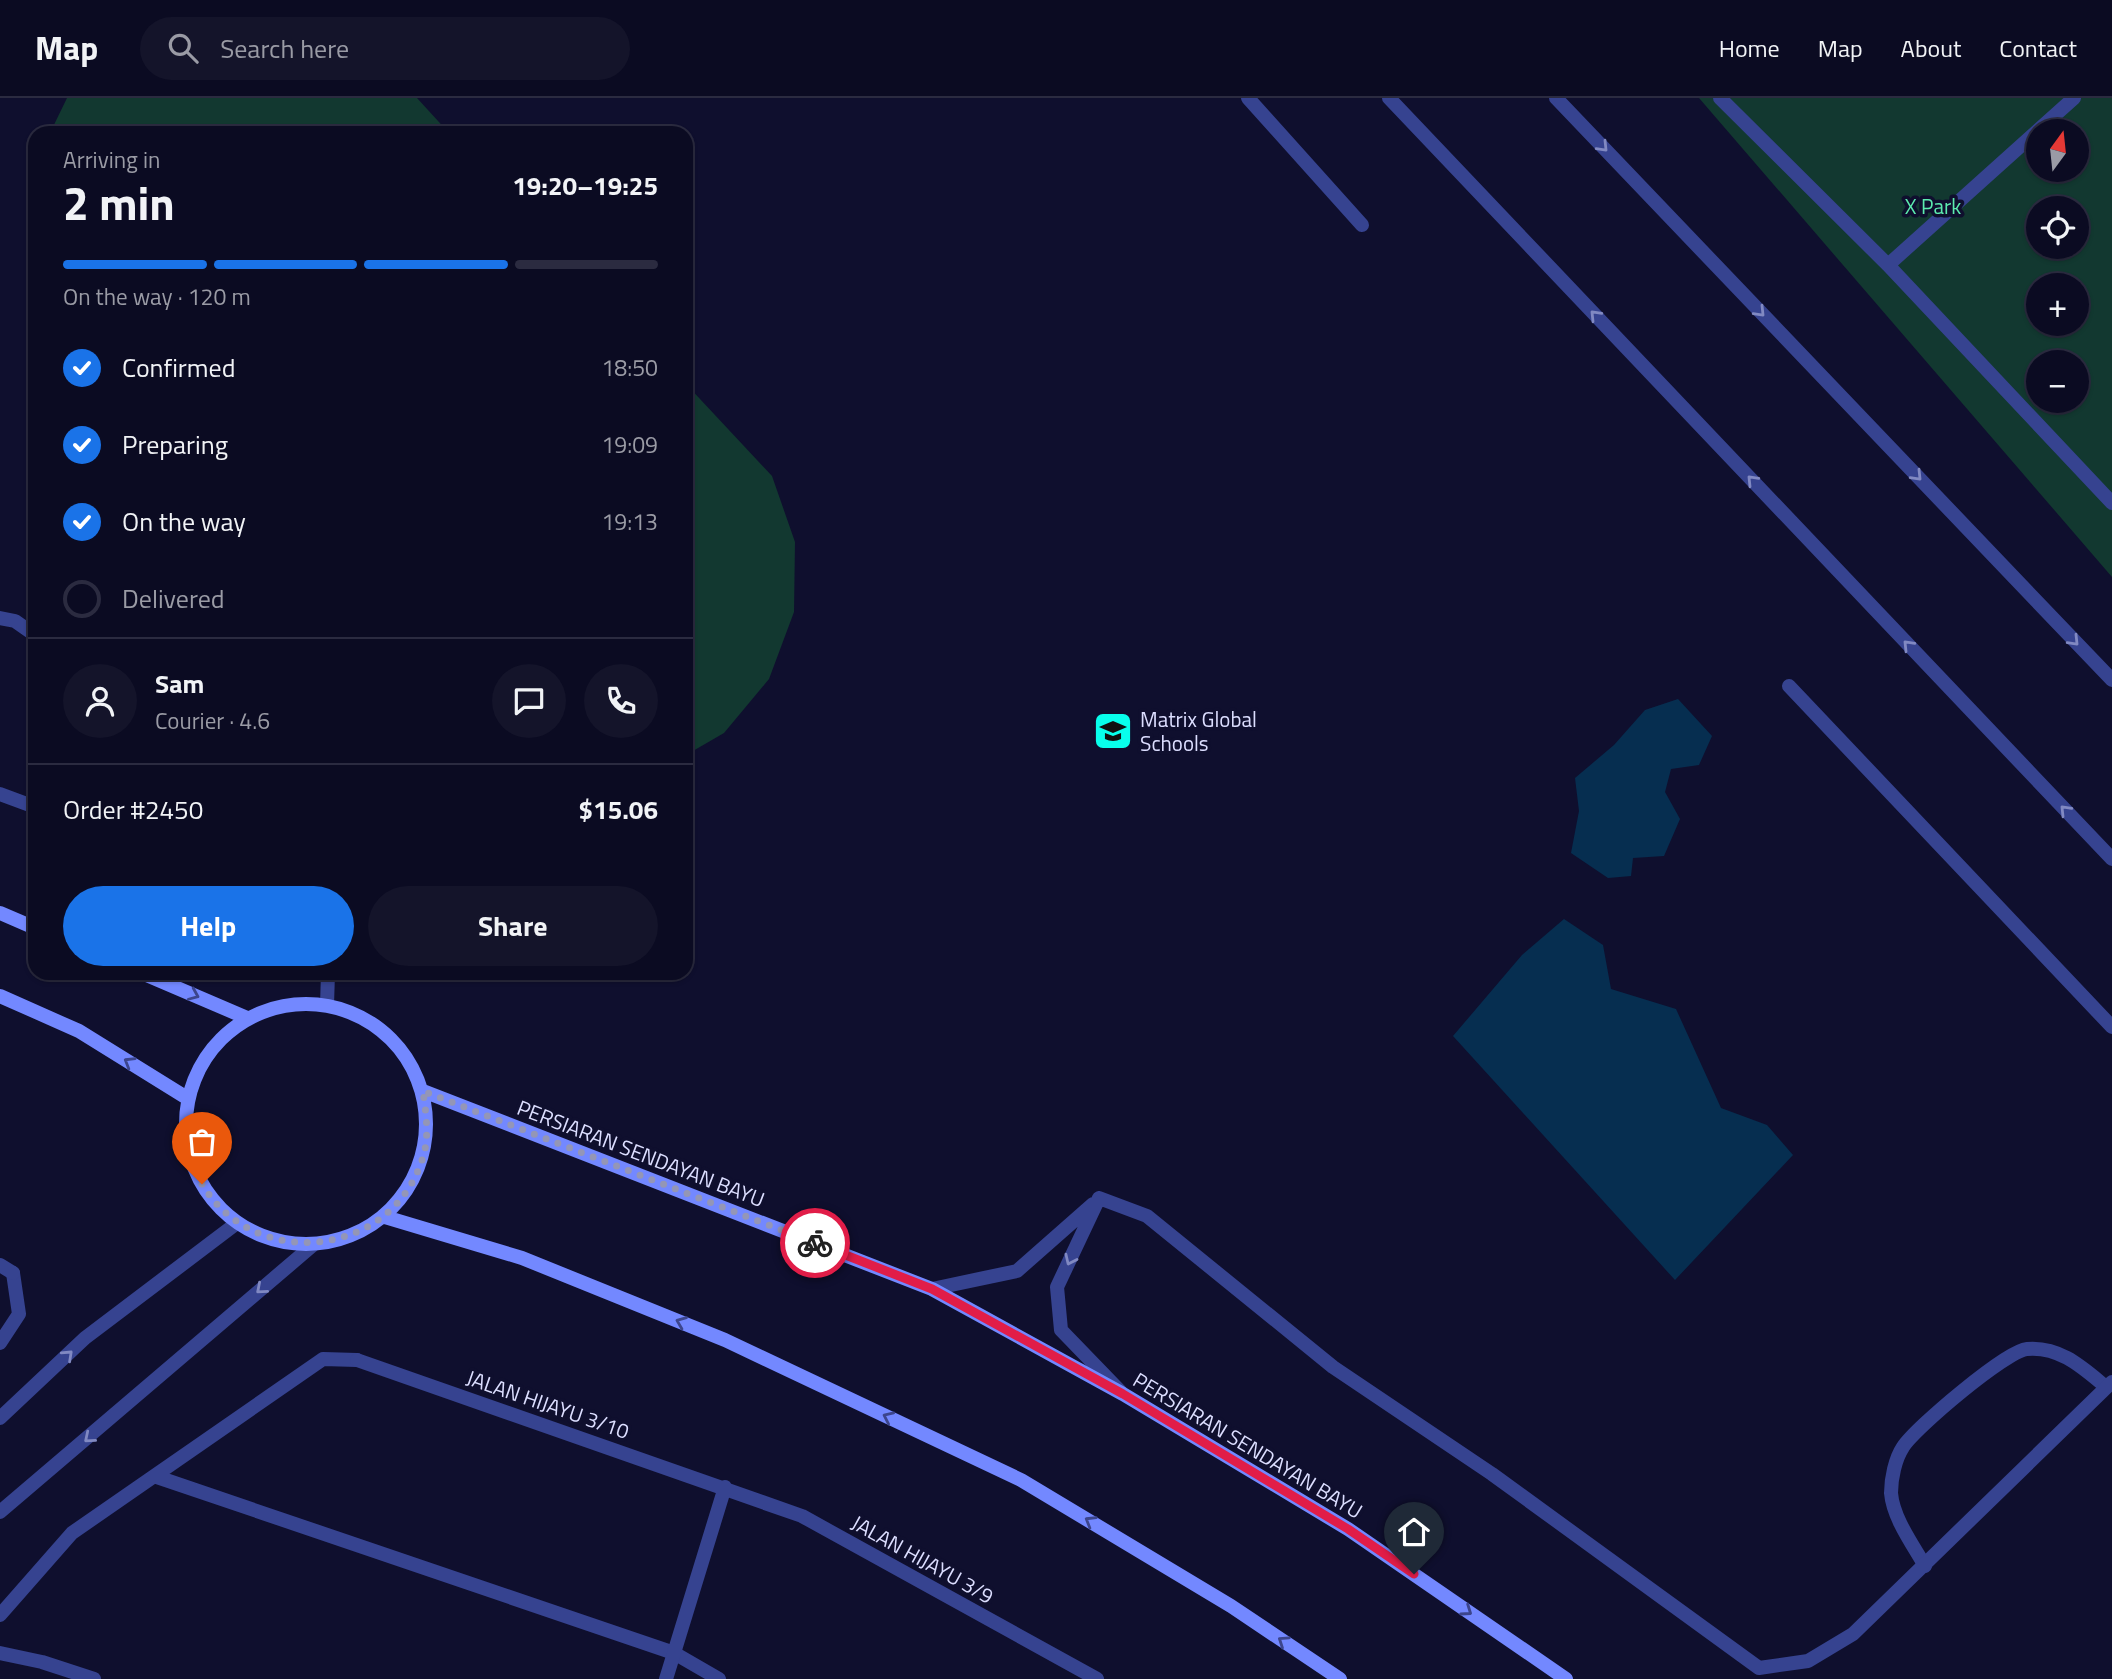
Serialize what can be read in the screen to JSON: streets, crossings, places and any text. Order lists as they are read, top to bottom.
{
  "streets": {
    "street": ["PERSIARAN SENDAYAN BAYU", "JALAN HIJAYU 3/10", "JALAN HIJAYU 3/9"]
  },
  "crossings": [
    ["JALAN HIJAYU 3/10", "JALAN HIJAYU 3/9"]
  ],
  "one_way": ["PERSIARAN SENDAYAN BAYU"],
  "parks": ["X Park"],
  "places": {
    "school or university": ["Matrix Global Schools"]
  },
  "north": "top",
  "page": {
    "header": "Map",
    "search": "Search here",
    "nav": [
      "Home",
      "Map",
      "About",
      "Contact"
    ],
    "map_buttons": ["+", "−"],
    "heading": ["2 min", "Arriving in", "19:20–19:25"],
    "panel": [
      "Sam",
      "Courier · 4.6",
      "Order #2450",
      "$15.06"
    ],
    "bar": "On the way · 120 m",
    "list": [
      ["Confirmed", "18:50"],
      ["Preparing", "19:09"],
      ["On the way", "19:13"],
      "Delivered"
    ],
    "buttons": ["Help", "Share"]
  }
}
